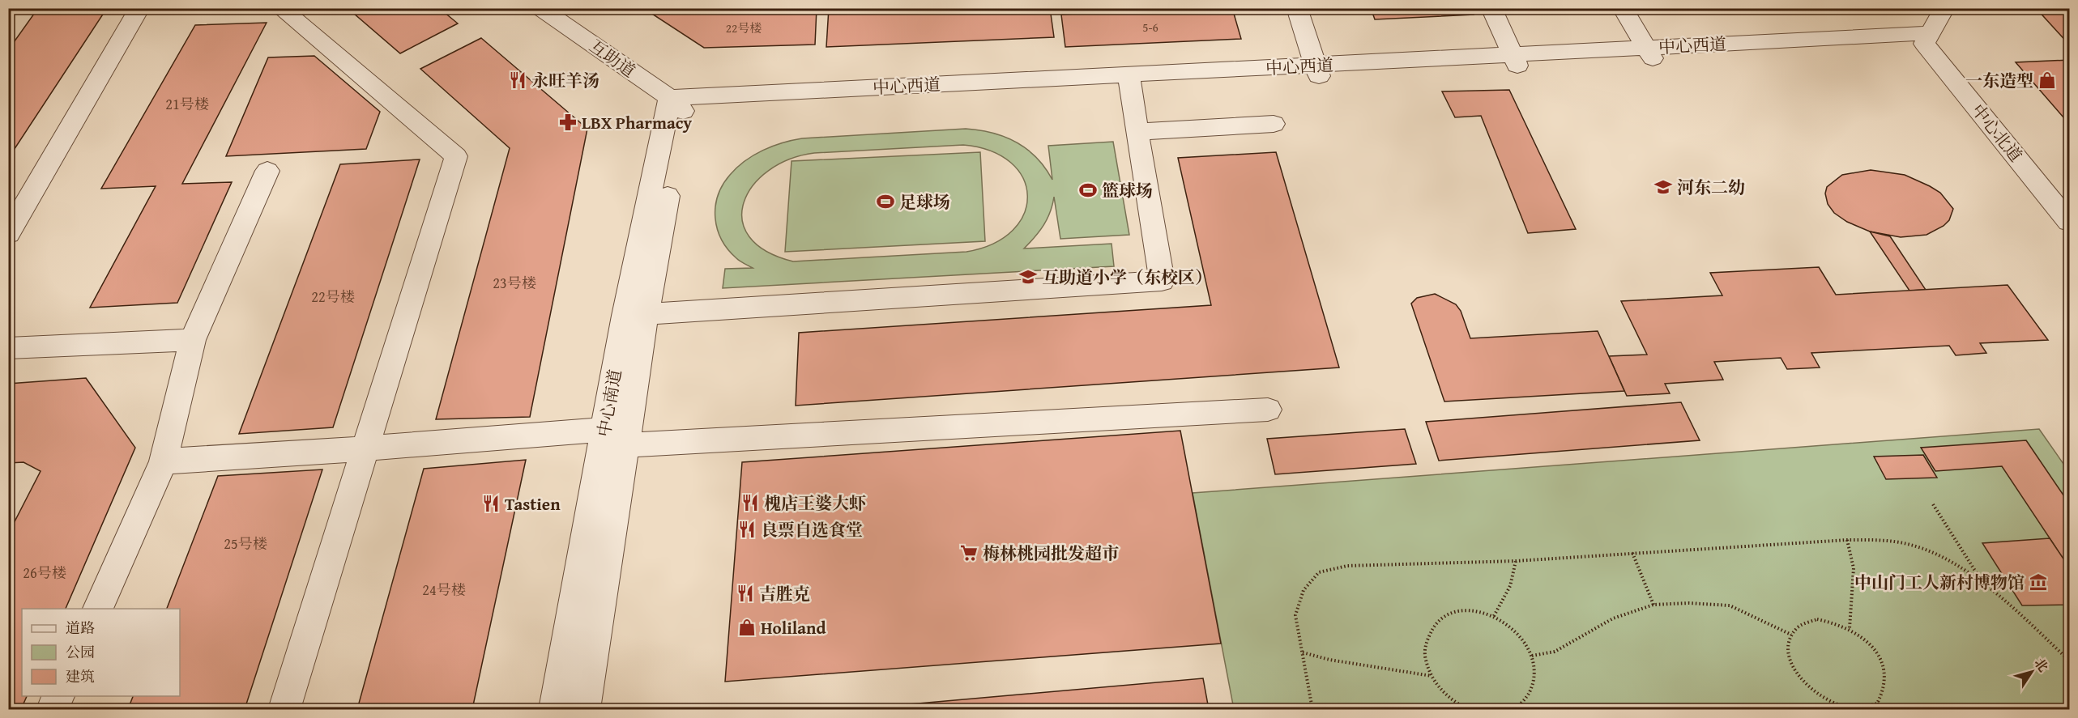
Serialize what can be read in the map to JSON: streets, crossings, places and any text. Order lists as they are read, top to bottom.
{
  "streets": {
    "street": [
      "中心西道",
      "互助道",
      "中心北道",
      "中心南道"
    ]
  },
  "crossings": [
    ["中心西道", "互助道"],
    ["中心西道", "中心北道"],
    ["中心西道", "中心南道"],
    ["互助道", "中心南道"]
  ],
  "places": {
    "restaurant": [
      "永旺羊汤",
      "槐店王婆大虾",
      "Tastien",
      "良票自选食堂",
      "吉胜克"
    ],
    "shop": ["一东造型", "Holiland"],
    "pharmacy": ["LBX Pharmacy"],
    "school or university": ["河东二幼", "互助道小学（东校区）"],
    "sports": ["篮球场", "足球场"],
    "supermarket": ["梅林桃园批发超市"],
    "museum": ["中山门工人新村博物馆"]
  },
  "house_numbers": [
    "5-6",
    "22号楼",
    "21号楼",
    "23号楼",
    "22号楼",
    "25号楼",
    "26号楼",
    "24号楼"
  ],
  "legend": ["道路", "公园", "建筑"],
  "north": "top right"
}
